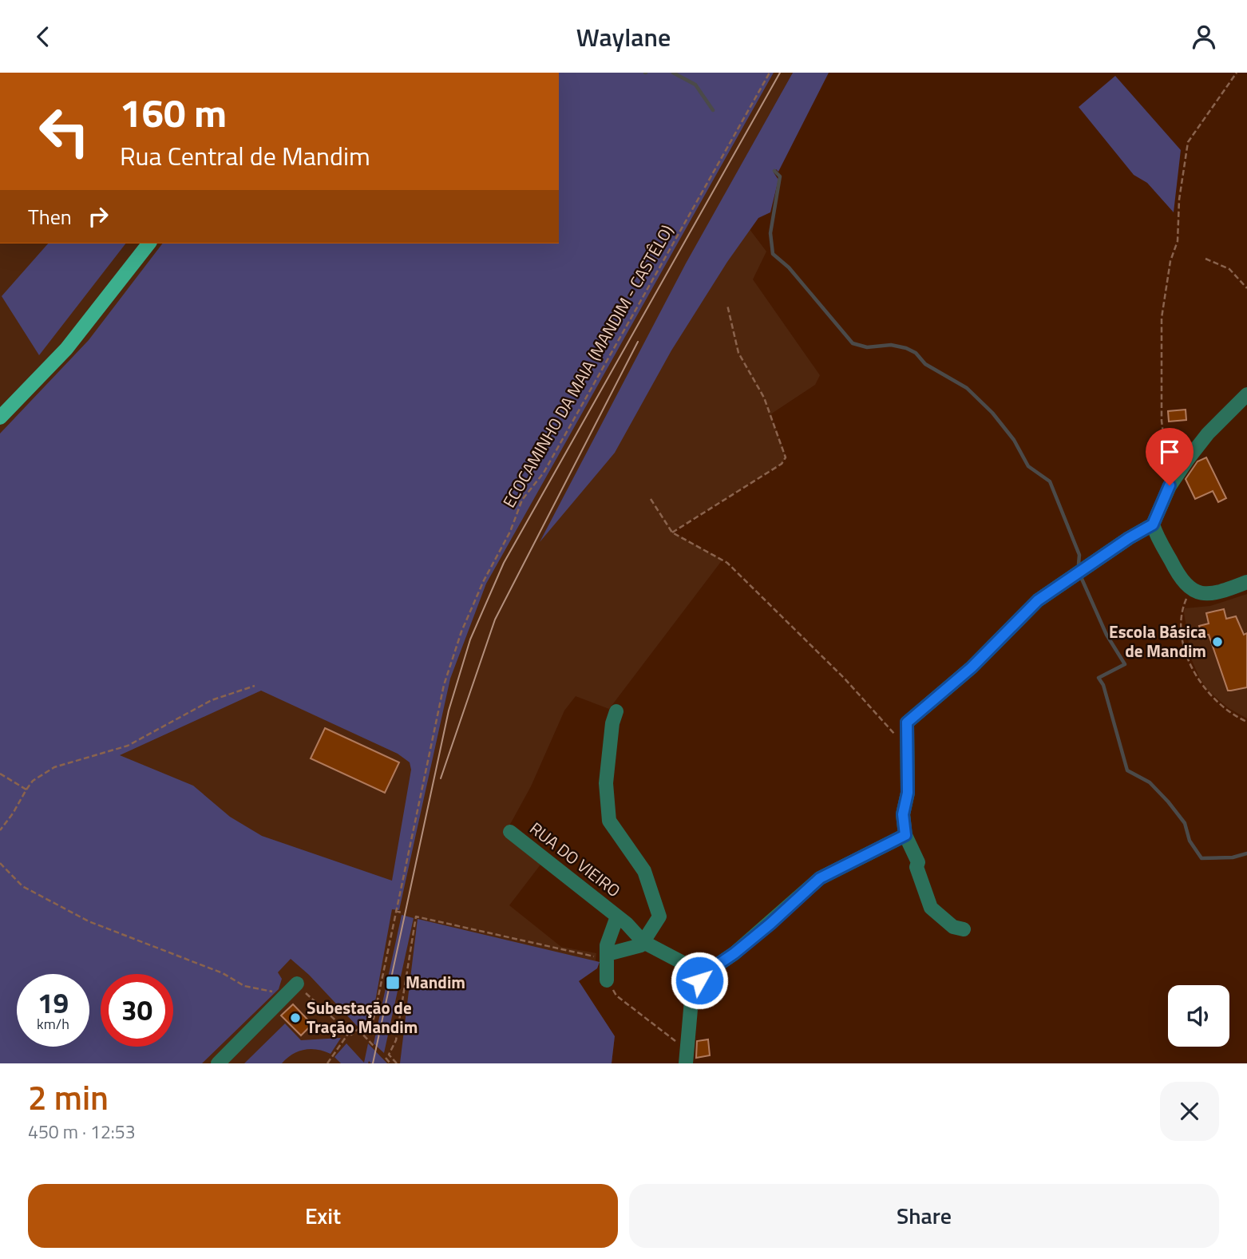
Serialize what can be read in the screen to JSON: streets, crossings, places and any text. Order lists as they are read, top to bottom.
{
  "streets": {
    "street": ["RUA DO VIEIRO"],
    "path": ["ECOCAMINHO DA MAIA (MANDIM - CASTÊLO)"]
  },
  "places": {
    "other": ["Escola Básica de Mandim", "Subestação de Tração Mandim"],
    "transit": ["Mandim"]
  },
  "page": {
    "header": "Waylane",
    "turn": ["160 m", "Rua Central de Mandim"],
    "then": "Then",
    "speed": "19 km/h",
    "limit": "30",
    "heading": ["2 min", "450 m · 12:53"],
    "buttons": ["Exit", "Share"]
  }
}
